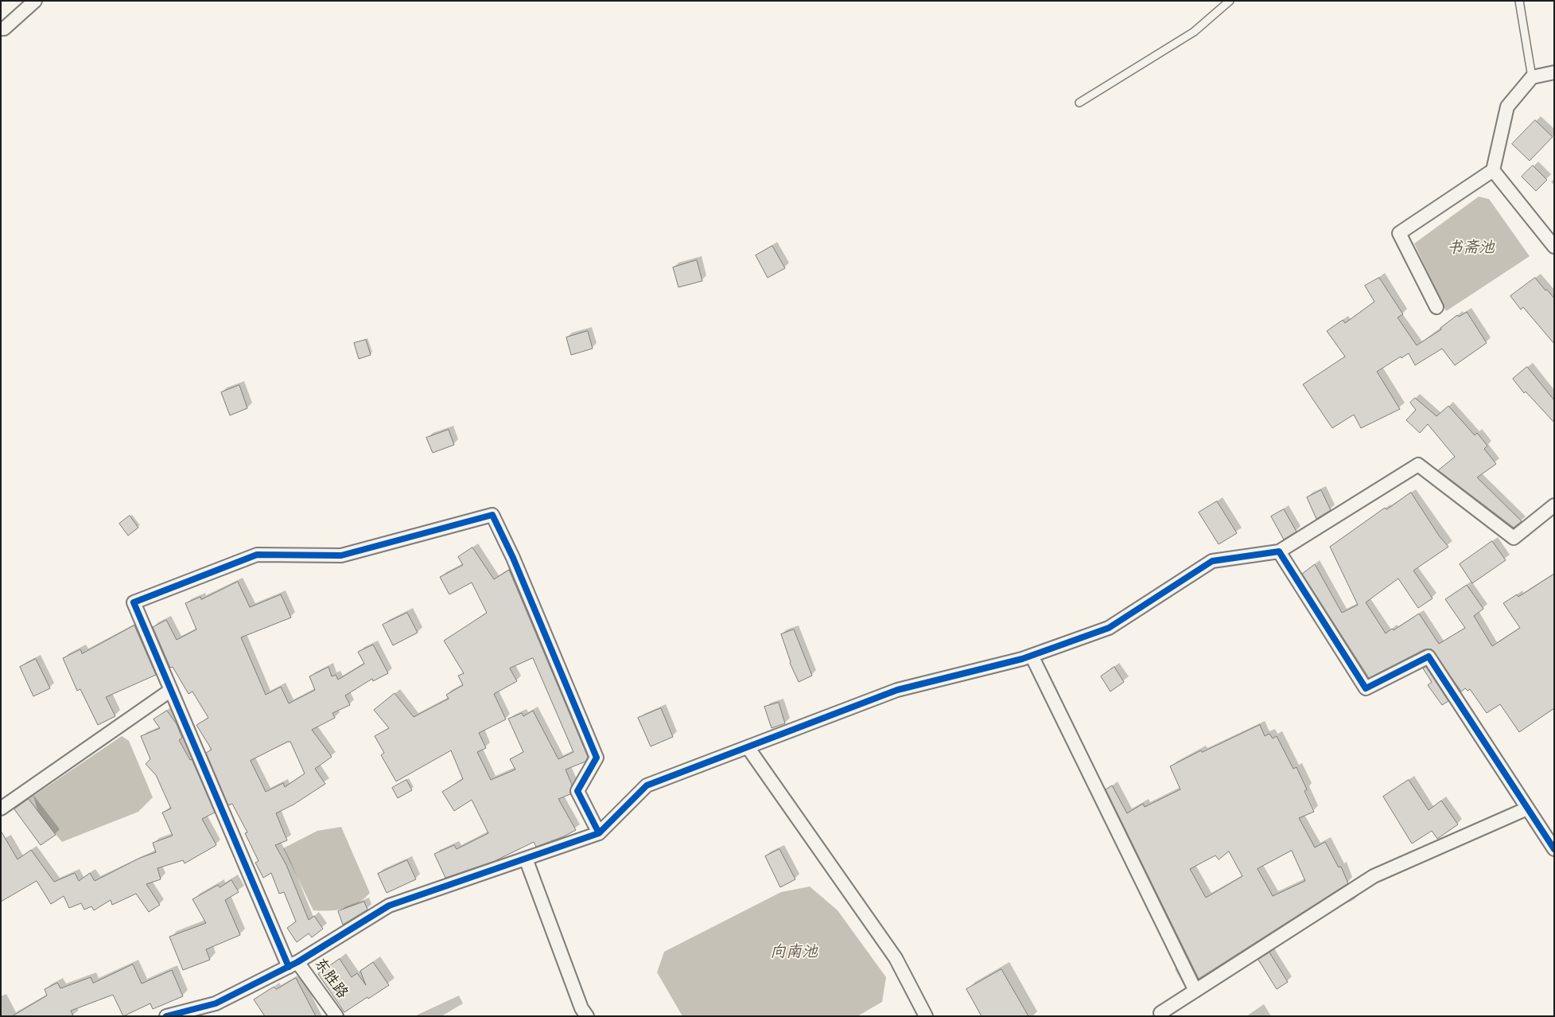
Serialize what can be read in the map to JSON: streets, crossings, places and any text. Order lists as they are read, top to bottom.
{
  "streets": {
    "street": ["东胜路"]
  },
  "water": ["书斋池", "向南池"]
}
